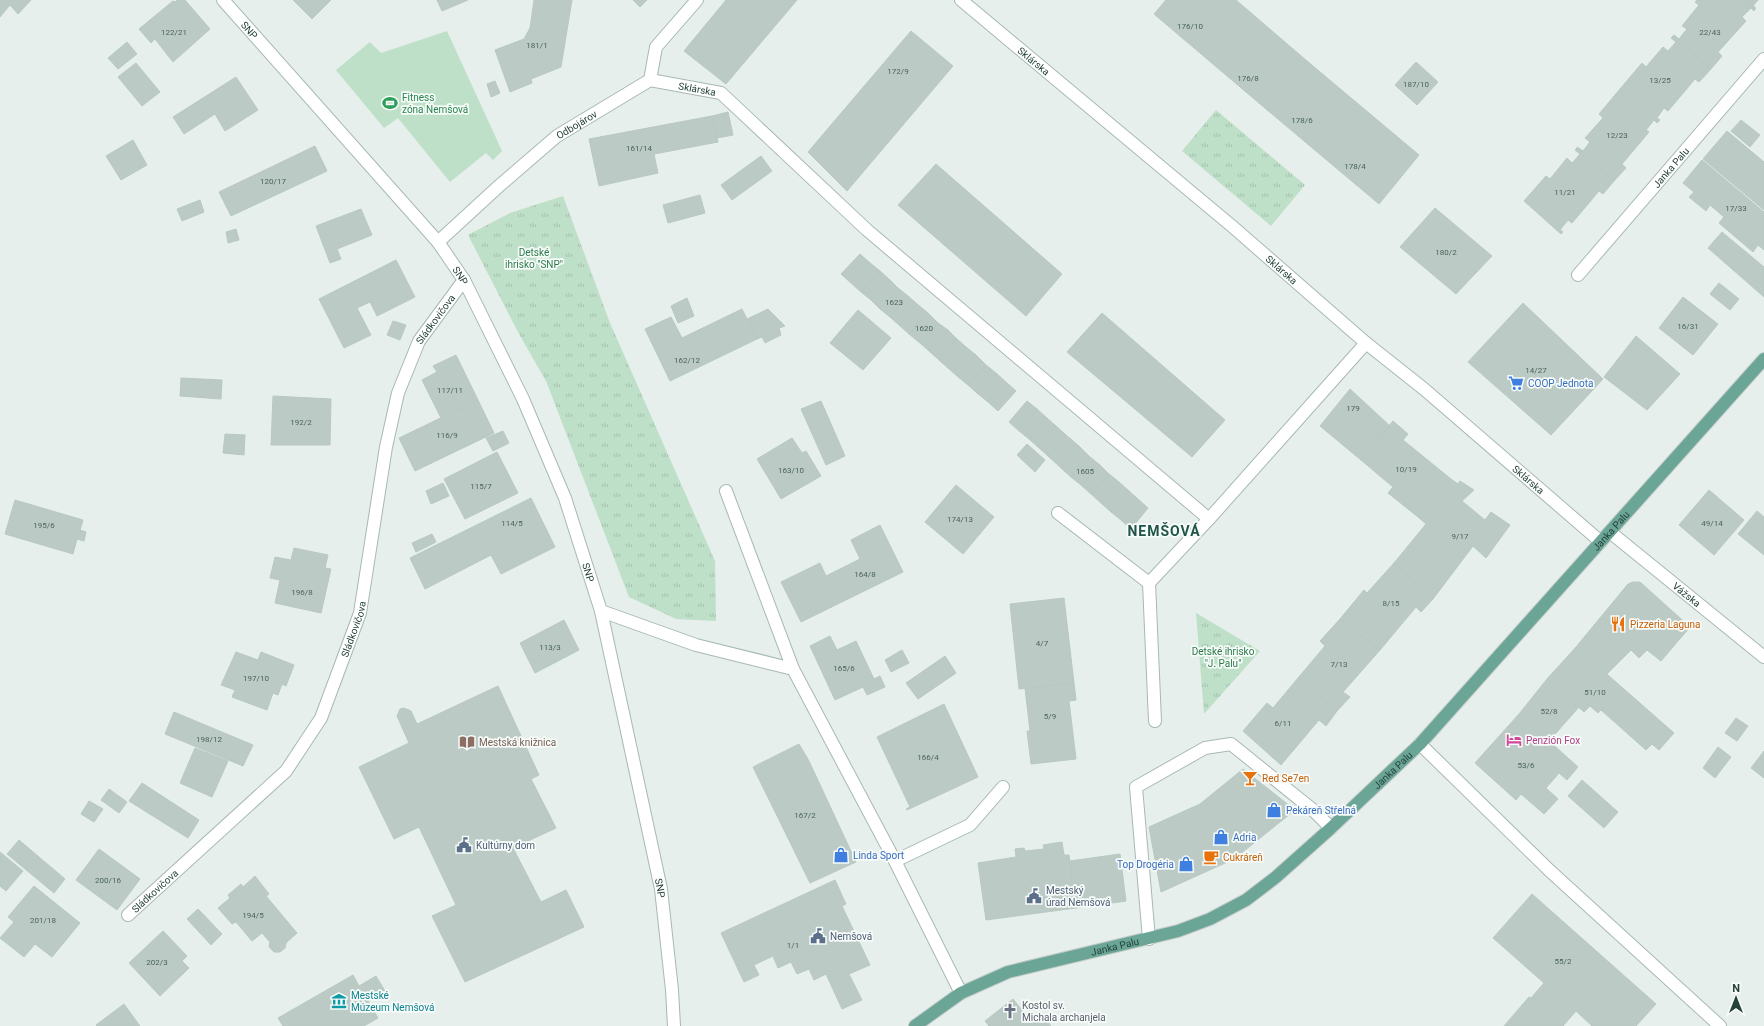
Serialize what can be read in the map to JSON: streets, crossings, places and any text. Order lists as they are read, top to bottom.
{
  "streets": {
    "main road": ["Janka Palu"],
    "street": [
      "SNP",
      "Sklárska",
      "Odbojárov",
      "Sládkovičova",
      "Vážska"
    ]
  },
  "crossings": [
    ["SNP", "Odbojárov"],
    ["SNP", "Sládkovičova"],
    ["Sklárska", "Odbojárov"],
    ["Sklárska", "Janka Palu"],
    ["Janka Palu", "Vážska"]
  ],
  "districts": ["NEMŠOVÁ"],
  "parks": ["Detské ihrisko \"SNP\"", "Detské ihrisko \"J. Palu\""],
  "places": {
    "sports": ["Fitness zóna Nemšová"],
    "supermarket": ["COOP Jednota"],
    "restaurant": ["Pizzeria Laguna"],
    "hotel": ["Penzión Fox"],
    "library": ["Mestská knižnica"],
    "bar": ["Red Se7en"],
    "shop": [
      "Pekáreň Střelná",
      "Adria",
      "Linda Sport",
      "Top Drogéria"
    ],
    "public building": ["Kultúrny dom", "Mestský úrad Nemšová", "Nemšová"],
    "cafe": ["Cukráreň"],
    "museum": ["Mestské Múzeum Nemšová"],
    "church": ["Kostol sv. Michala archanjela"]
  },
  "house_numbers": [
    "176/10",
    "122/21",
    "22/43",
    "181/1",
    "172/9",
    "176/8",
    "13/25",
    "187/10",
    "178/6",
    "12/23",
    "161/14",
    "178/4",
    "120/17",
    "11/21",
    "17/33",
    "180/2",
    "1623",
    "16/31",
    "1620",
    "162/12",
    "14/27",
    "117/11",
    "179",
    "192/2",
    "116/9",
    "10/19",
    "163/10",
    "1605",
    "115/7",
    "174/13",
    "114/5",
    "49/14",
    "195/6",
    "9/17",
    "164/8",
    "196/8",
    "8/15",
    "4/7",
    "113/3",
    "7/13",
    "165/6",
    "197/10",
    "51/10",
    "52/8",
    "5/9",
    "6/11",
    "198/12",
    "166/4",
    "53/6",
    "167/2",
    "200/16",
    "194/5",
    "201/18",
    "1/1",
    "55/2",
    "202/3"
  ],
  "north": "top"
}
